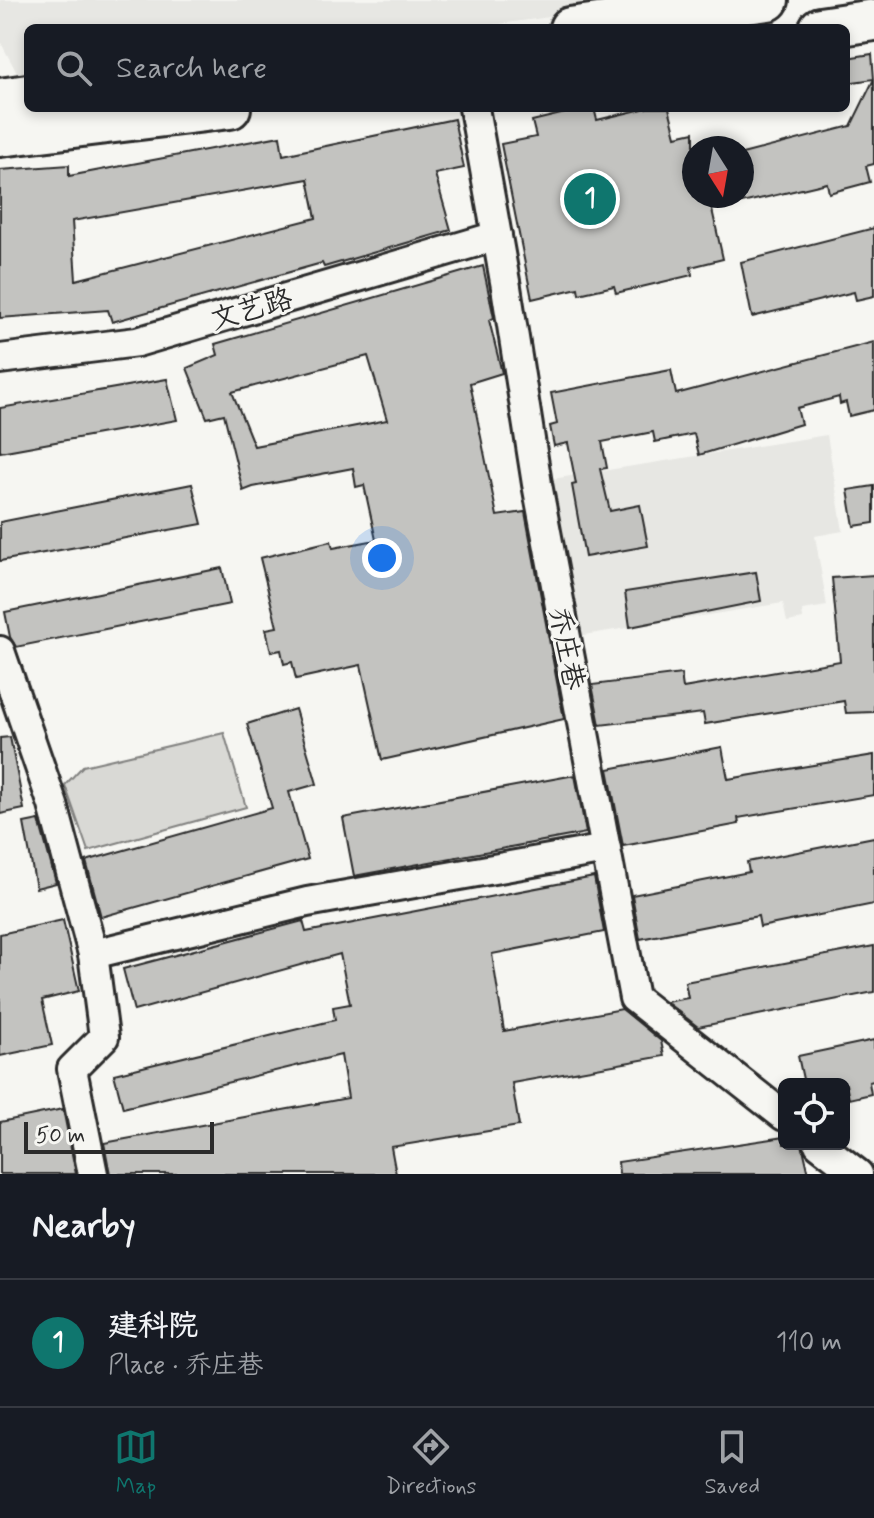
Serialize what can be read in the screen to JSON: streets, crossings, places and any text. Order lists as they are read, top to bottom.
{
  "streets": {
    "street": ["文艺路", "乔庄巷"]
  },
  "crossings": [
    ["文艺路", "乔庄巷"]
  ],
  "scale_bar": "50 m",
  "north": "bottom",
  "page": {
    "search": "Search here",
    "pins": "1",
    "scale": "50 m",
    "heading": "Nearby",
    "list": [
      {
        "mark": "1",
        "name": "建科院",
        "note": "Place · 乔庄巷",
        "value": "110 m"
      }
    ],
    "nav": ["Map", "Directions", "Saved"]
  }
}
